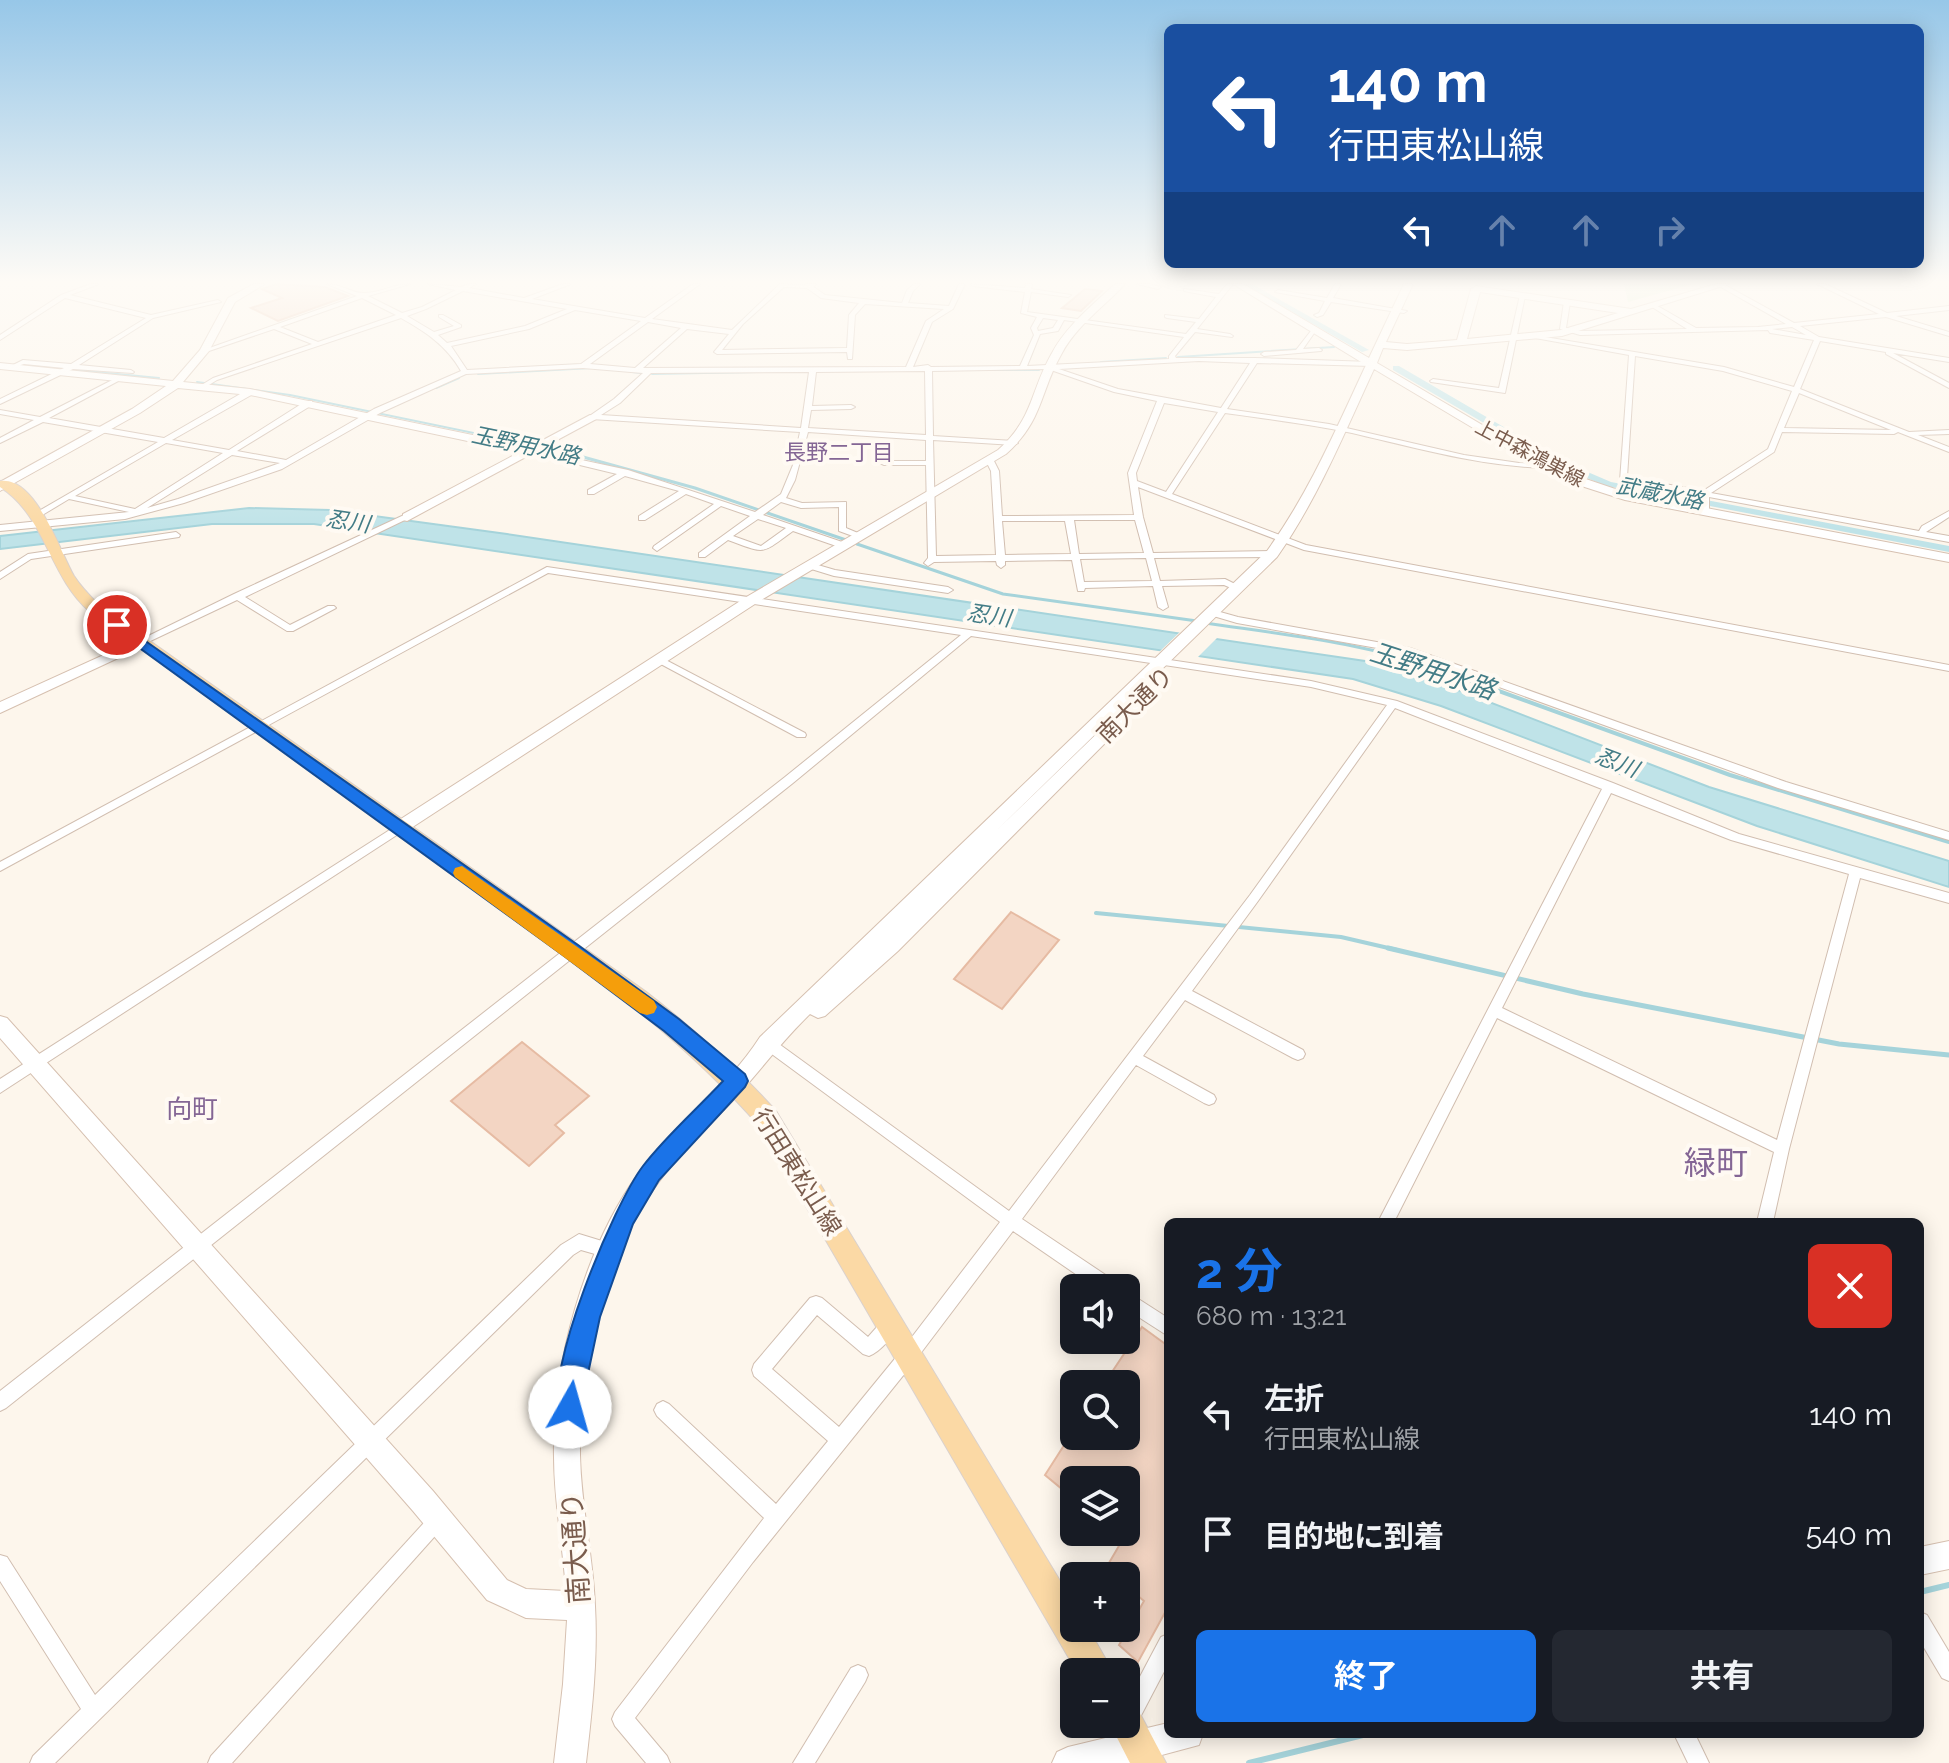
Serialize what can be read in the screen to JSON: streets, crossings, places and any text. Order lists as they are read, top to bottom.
{
  "streets": {
    "main road": ["行田東松山線"],
    "street": ["上中森鴻巣線", "南大通り"]
  },
  "crossings": [
    ["上中森鴻巣線", "南大通り"],
    ["南大通り", "行田東松山線"]
  ],
  "districts": ["長野二丁目", "向町", "緑町"],
  "water": ["玉野用水路", "武蔵水路", "忍川"],
  "page": {
    "turn": ["140 m", "行田東松山線"],
    "heading": ["2 分", "680 m · 13:21"],
    "map_buttons": ["+", "−"],
    "list": [
      {
        "name": "左折",
        "note": "行田東松山線",
        "value": "140 m"
      },
      {
        "name": "目的地に到着",
        "value": "540 m"
      }
    ],
    "buttons": ["終了", "共有"]
  }
}
